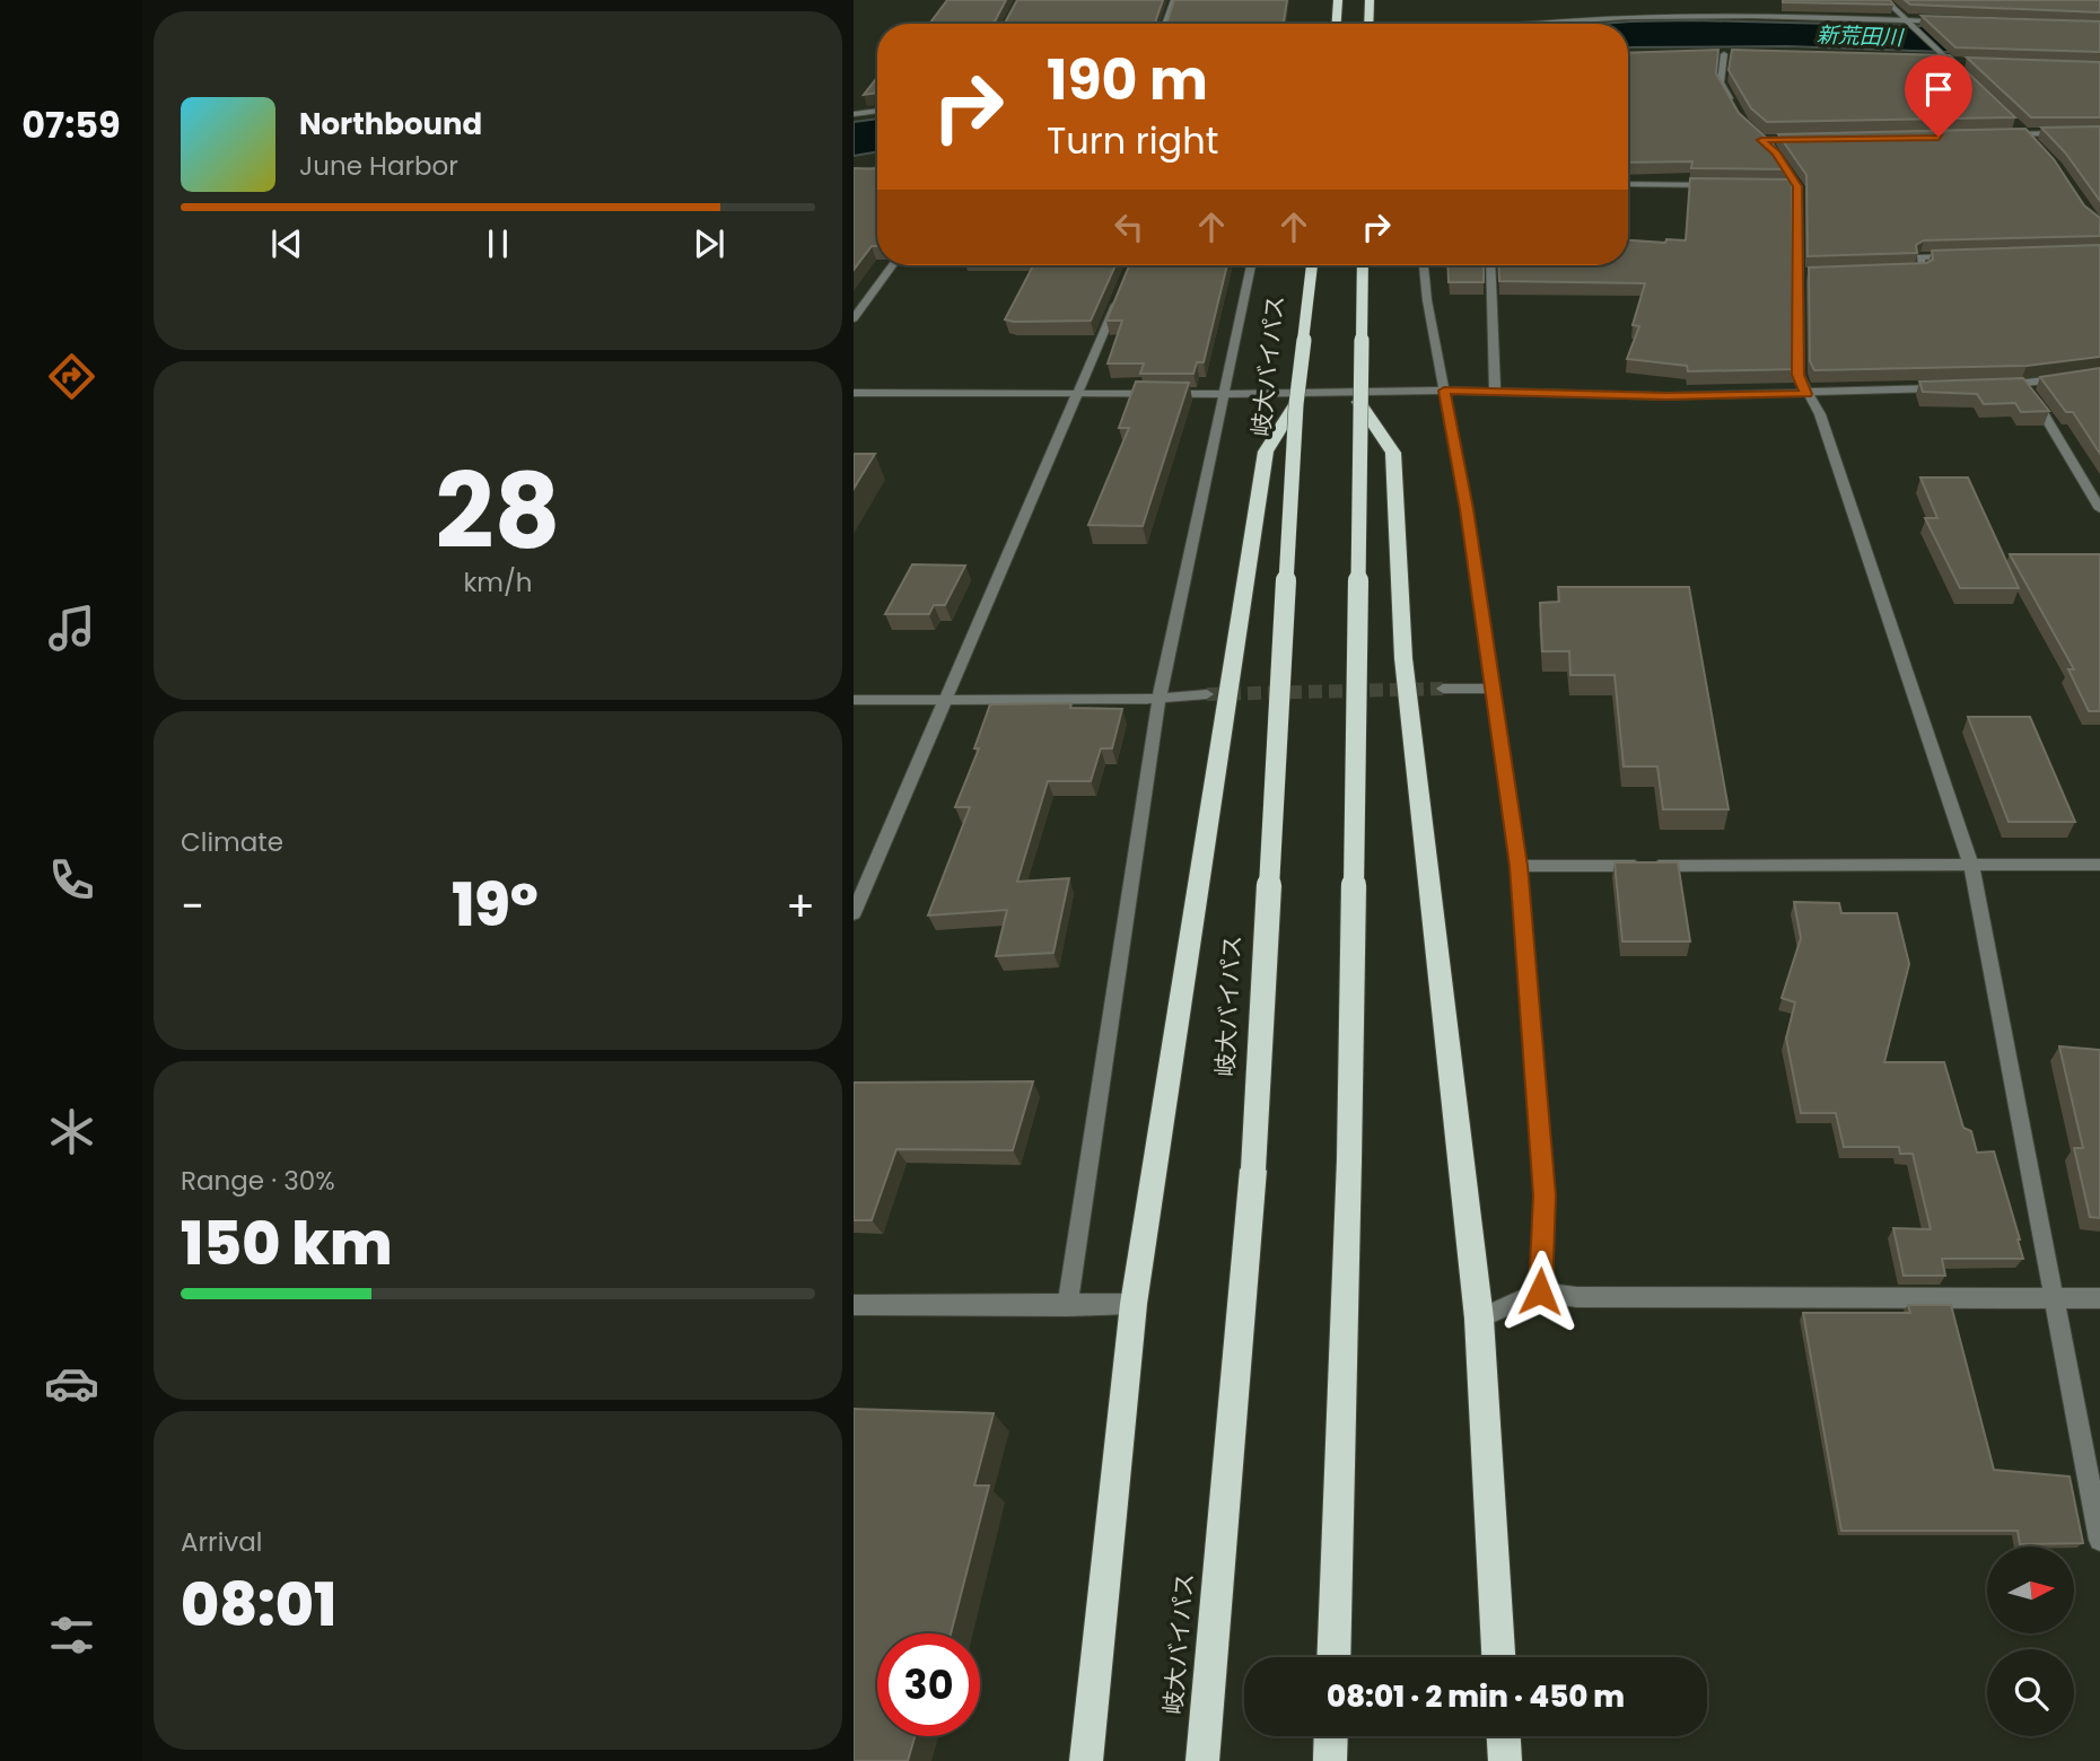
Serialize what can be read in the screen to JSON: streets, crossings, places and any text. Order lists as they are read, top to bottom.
{
  "streets": {
    "highway": ["岐大バイパス"]
  },
  "water": ["新荒田川"],
  "north": "right",
  "page": {
    "tabs": "07:59",
    "turn": ["190 m", "Turn right"],
    "song": ["Northbound", "June Harbor"],
    "tile": [
      ["28", "km/h"],
      "Climate",
      ["Range · 30%", "150 km"],
      ["Arrival", "08:01"]
    ],
    "heat": ["−", "19°", "+"],
    "limit": "30",
    "trip": "08:01 · 2 min · 450 m"
  }
}
